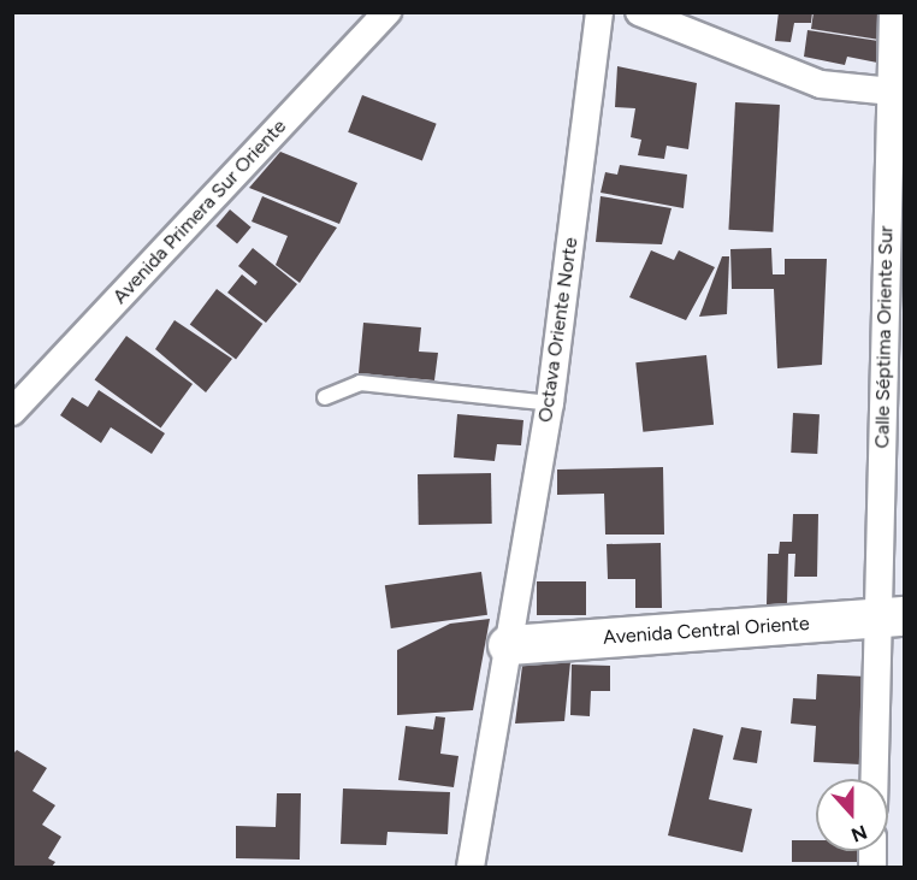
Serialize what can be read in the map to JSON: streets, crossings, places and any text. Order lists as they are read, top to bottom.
{
  "streets": {
    "street": [
      "Avenida Primera Sur Oriente",
      "Octava Oriente Norte",
      "Calle Séptima Oriente Sur",
      "Avenida Central Oriente"
    ]
  },
  "crossings": [
    ["Octava Oriente Norte", "Avenida Central Oriente"],
    ["Calle Séptima Oriente Sur", "Avenida Central Oriente"]
  ],
  "north": "bottom"
}
